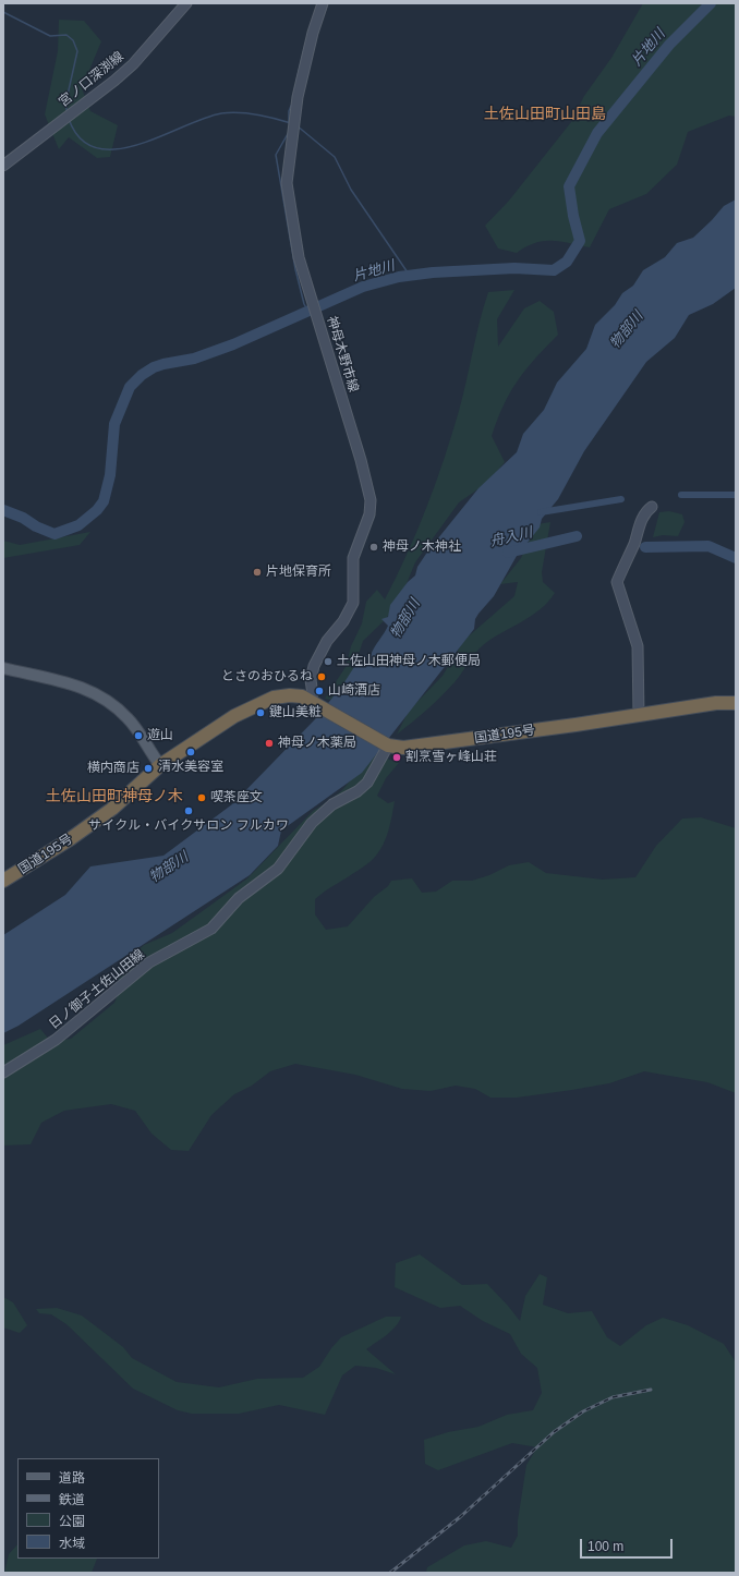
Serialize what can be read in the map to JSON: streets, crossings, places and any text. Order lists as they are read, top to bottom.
{
  "streets": {
    "highway": ["国道195号"],
    "main road": ["宮ノ口深渕線", "神母木野市線", "日ノ御子土佐山田線"]
  },
  "crossings": [
    ["神母木野市線", "国道195号"],
    ["国道195号", "日ノ御子土佐山田線"]
  ],
  "districts": ["土佐山田町山田島", "土佐山田町神母ノ木"],
  "water": ["片地川", "物部川", "舟入川"],
  "places": [
    "神母ノ木神社",
    "片地保育所",
    "土佐山田神母ノ木郵便局",
    "とさのおひるね",
    "山崎酒店",
    "鍵山美粧",
    "遊山",
    "神母ノ木薬局",
    "清水美容室",
    "割烹雪ヶ峰山荘",
    "横内商店",
    "喫茶座文",
    "サイクル・バイクサロン フルカワ"
  ],
  "legend": [
    "道路",
    "鉄道",
    "公園",
    "水域"
  ],
  "scale_bar": "100 m"
}
